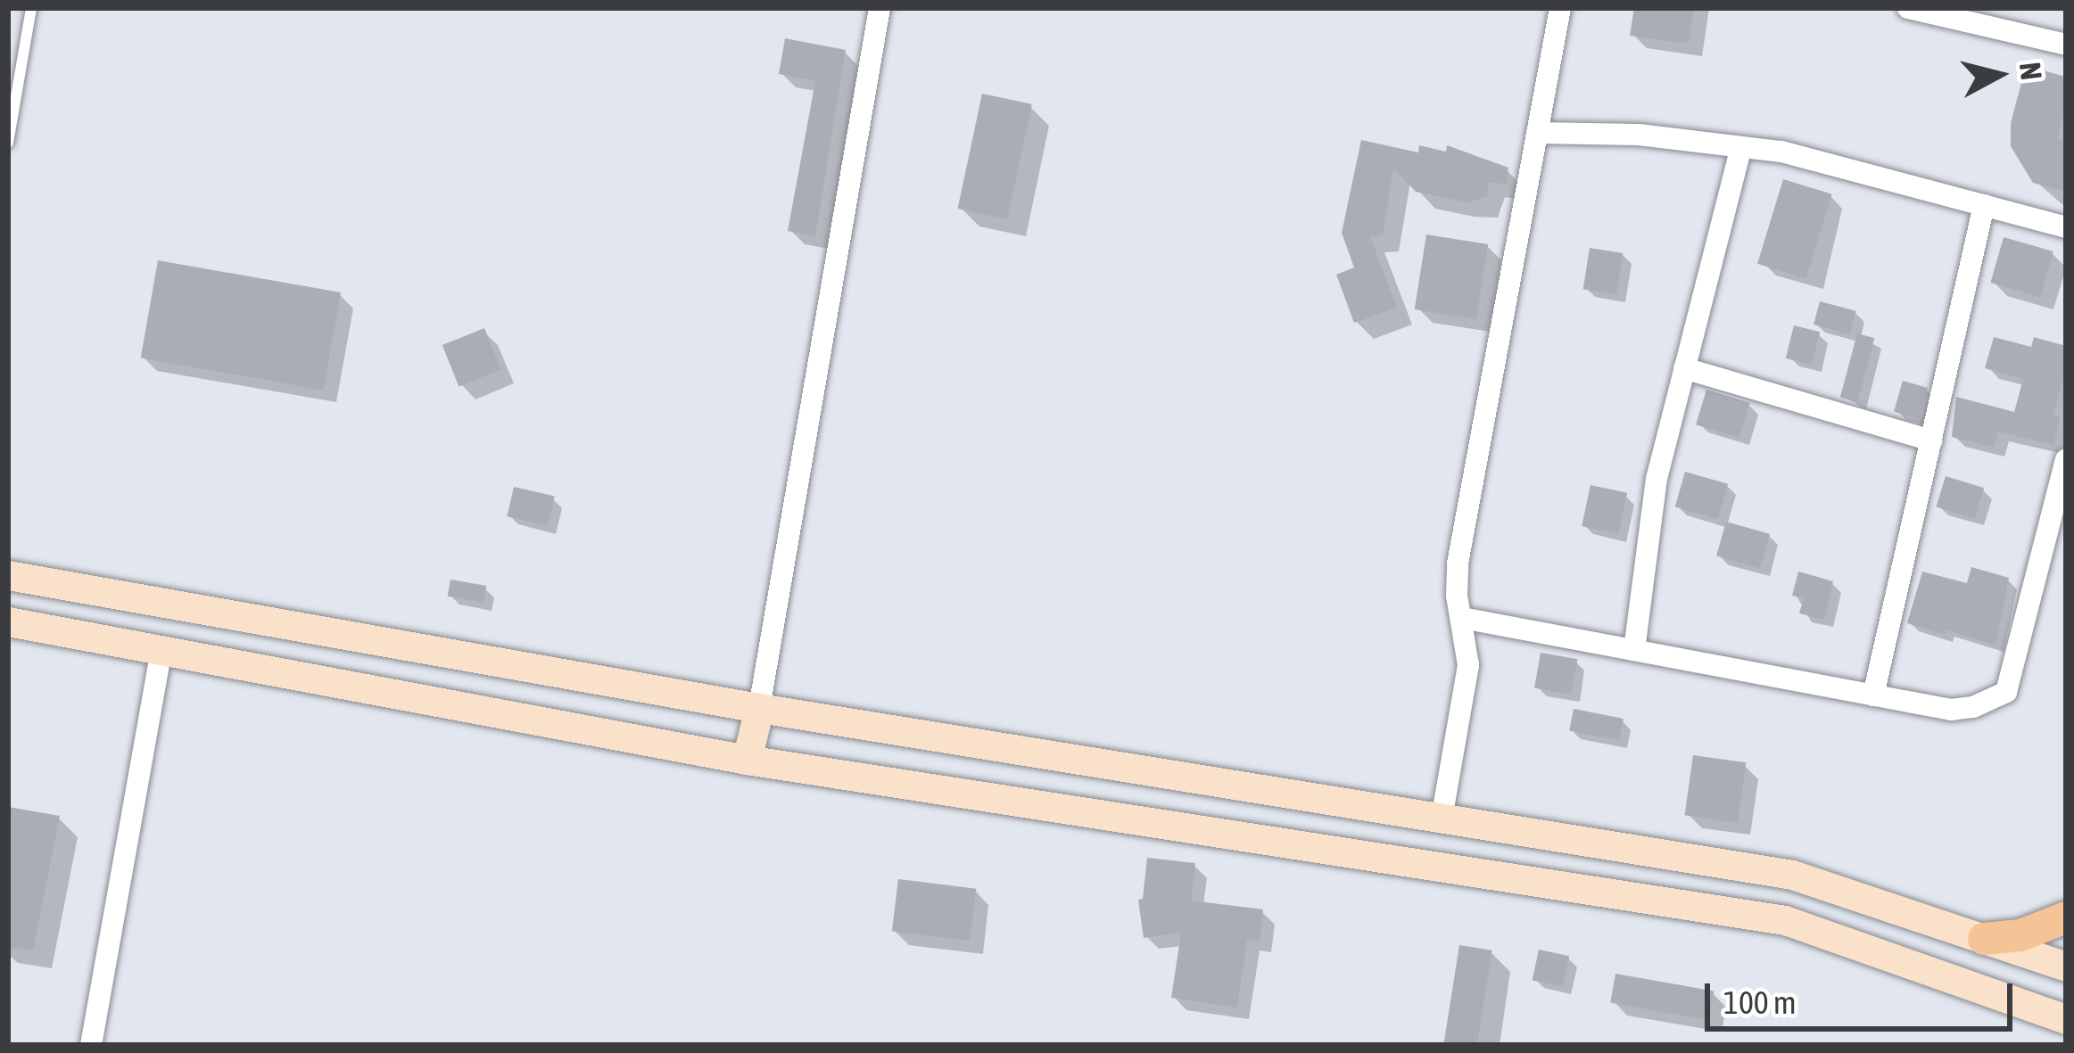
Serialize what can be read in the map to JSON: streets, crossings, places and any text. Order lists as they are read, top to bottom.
{
  "scale_bar": "100 m",
  "north": "right"
}
